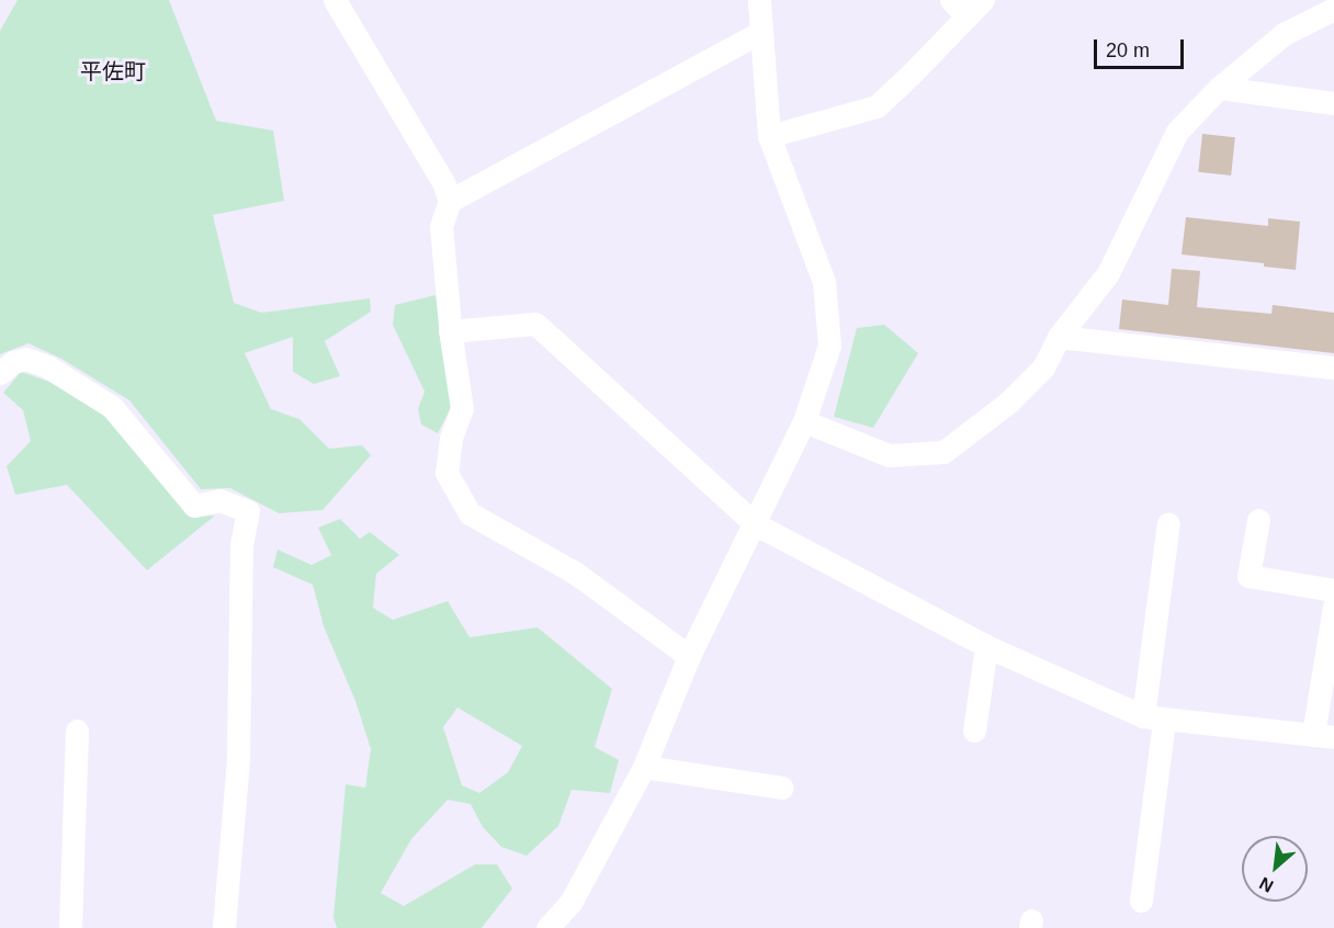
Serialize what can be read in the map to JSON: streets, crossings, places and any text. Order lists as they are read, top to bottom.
{
  "districts": ["平佐町"],
  "scale_bar": "20 m",
  "north": "bottom left"
}
